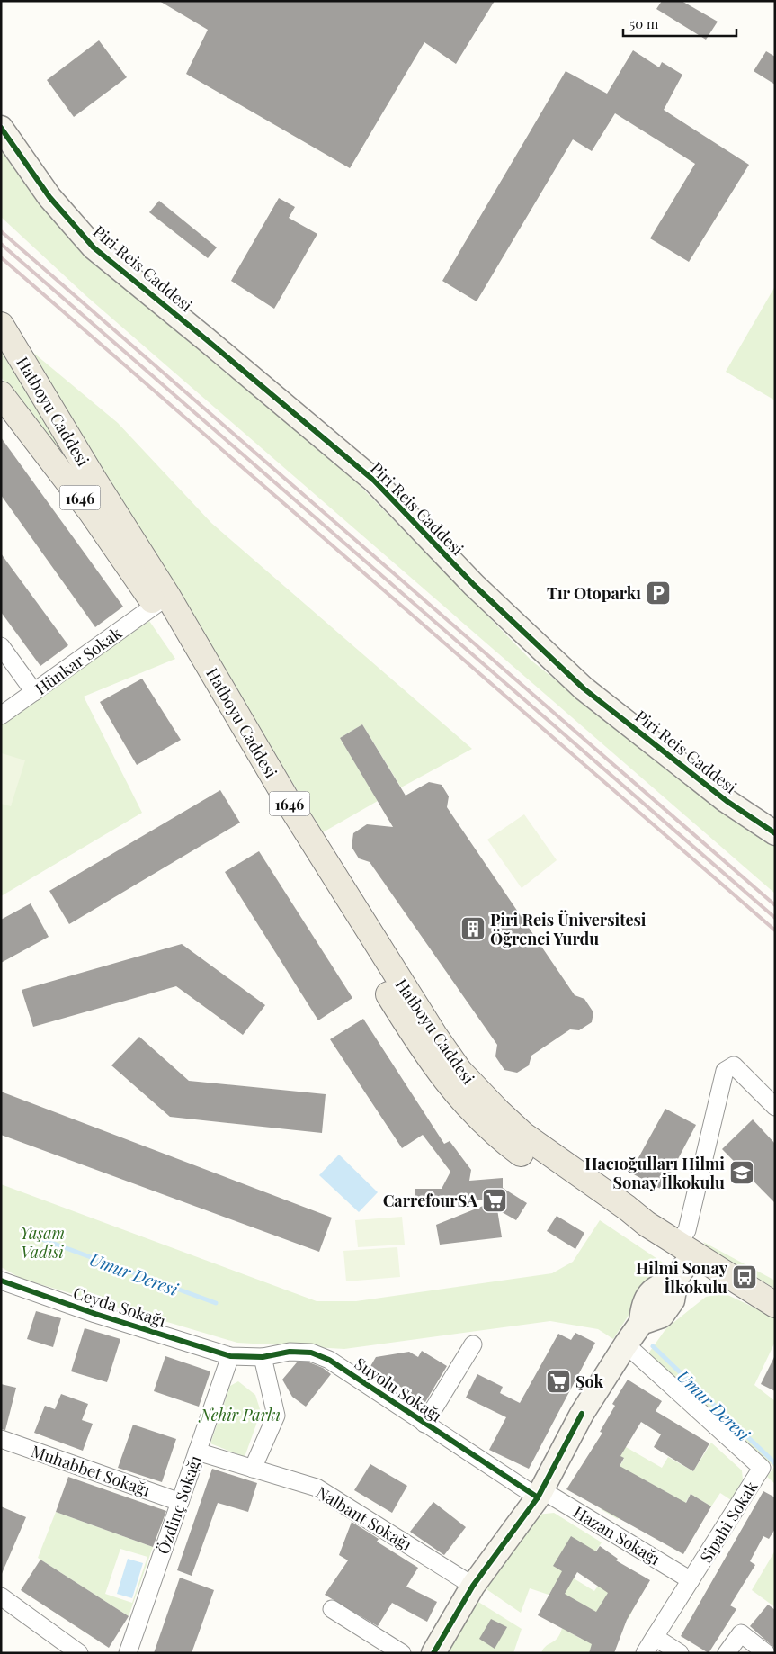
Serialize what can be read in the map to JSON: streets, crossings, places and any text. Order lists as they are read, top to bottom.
{
  "streets": {
    "main road": ["Hatboyu Caddesi", "1646"],
    "street": [
      "Piri Reis Caddesi",
      "Hünkar Sokak",
      "Ceyda Sokağı",
      "Suyolu Sokağı",
      "Muhabbet Sokağı",
      "Özdinç Sokağı",
      "Nalbant Sokağı",
      "Sipahi Sokak",
      "Hazan Sokağı"
    ]
  },
  "crossings": [
    ["Hatboyu Caddesi", "Hünkar Sokak"],
    ["Ceyda Sokağı", "Suyolu Sokağı"],
    ["Ceyda Sokağı", "Özdinç Sokağı"],
    ["Suyolu Sokağı", "Özdinç Sokağı"],
    ["Suyolu Sokağı", "Hazan Sokağı"],
    ["Muhabbet Sokağı", "Özdinç Sokağı"],
    ["Özdinç Sokağı", "Nalbant Sokağı"],
    ["Sipahi Sokak", "Hazan Sokağı"]
  ],
  "water": ["Umur Deresi"],
  "parks": ["Yaşam Vadisi", "Nehir Parkı"],
  "places": {
    "parking": ["Tır Otoparkı"],
    "building": ["Piri Reis Üniversitesi Öğrenci Yurdu"],
    "school or university": ["Hacıoğulları Hilmi Sonay İlkokulu"],
    "supermarket": ["CarrefourSA", "Şok"],
    "bus stop": ["Hilmi Sonay İlkokulu"]
  },
  "scale_bar": "50 m"
}
